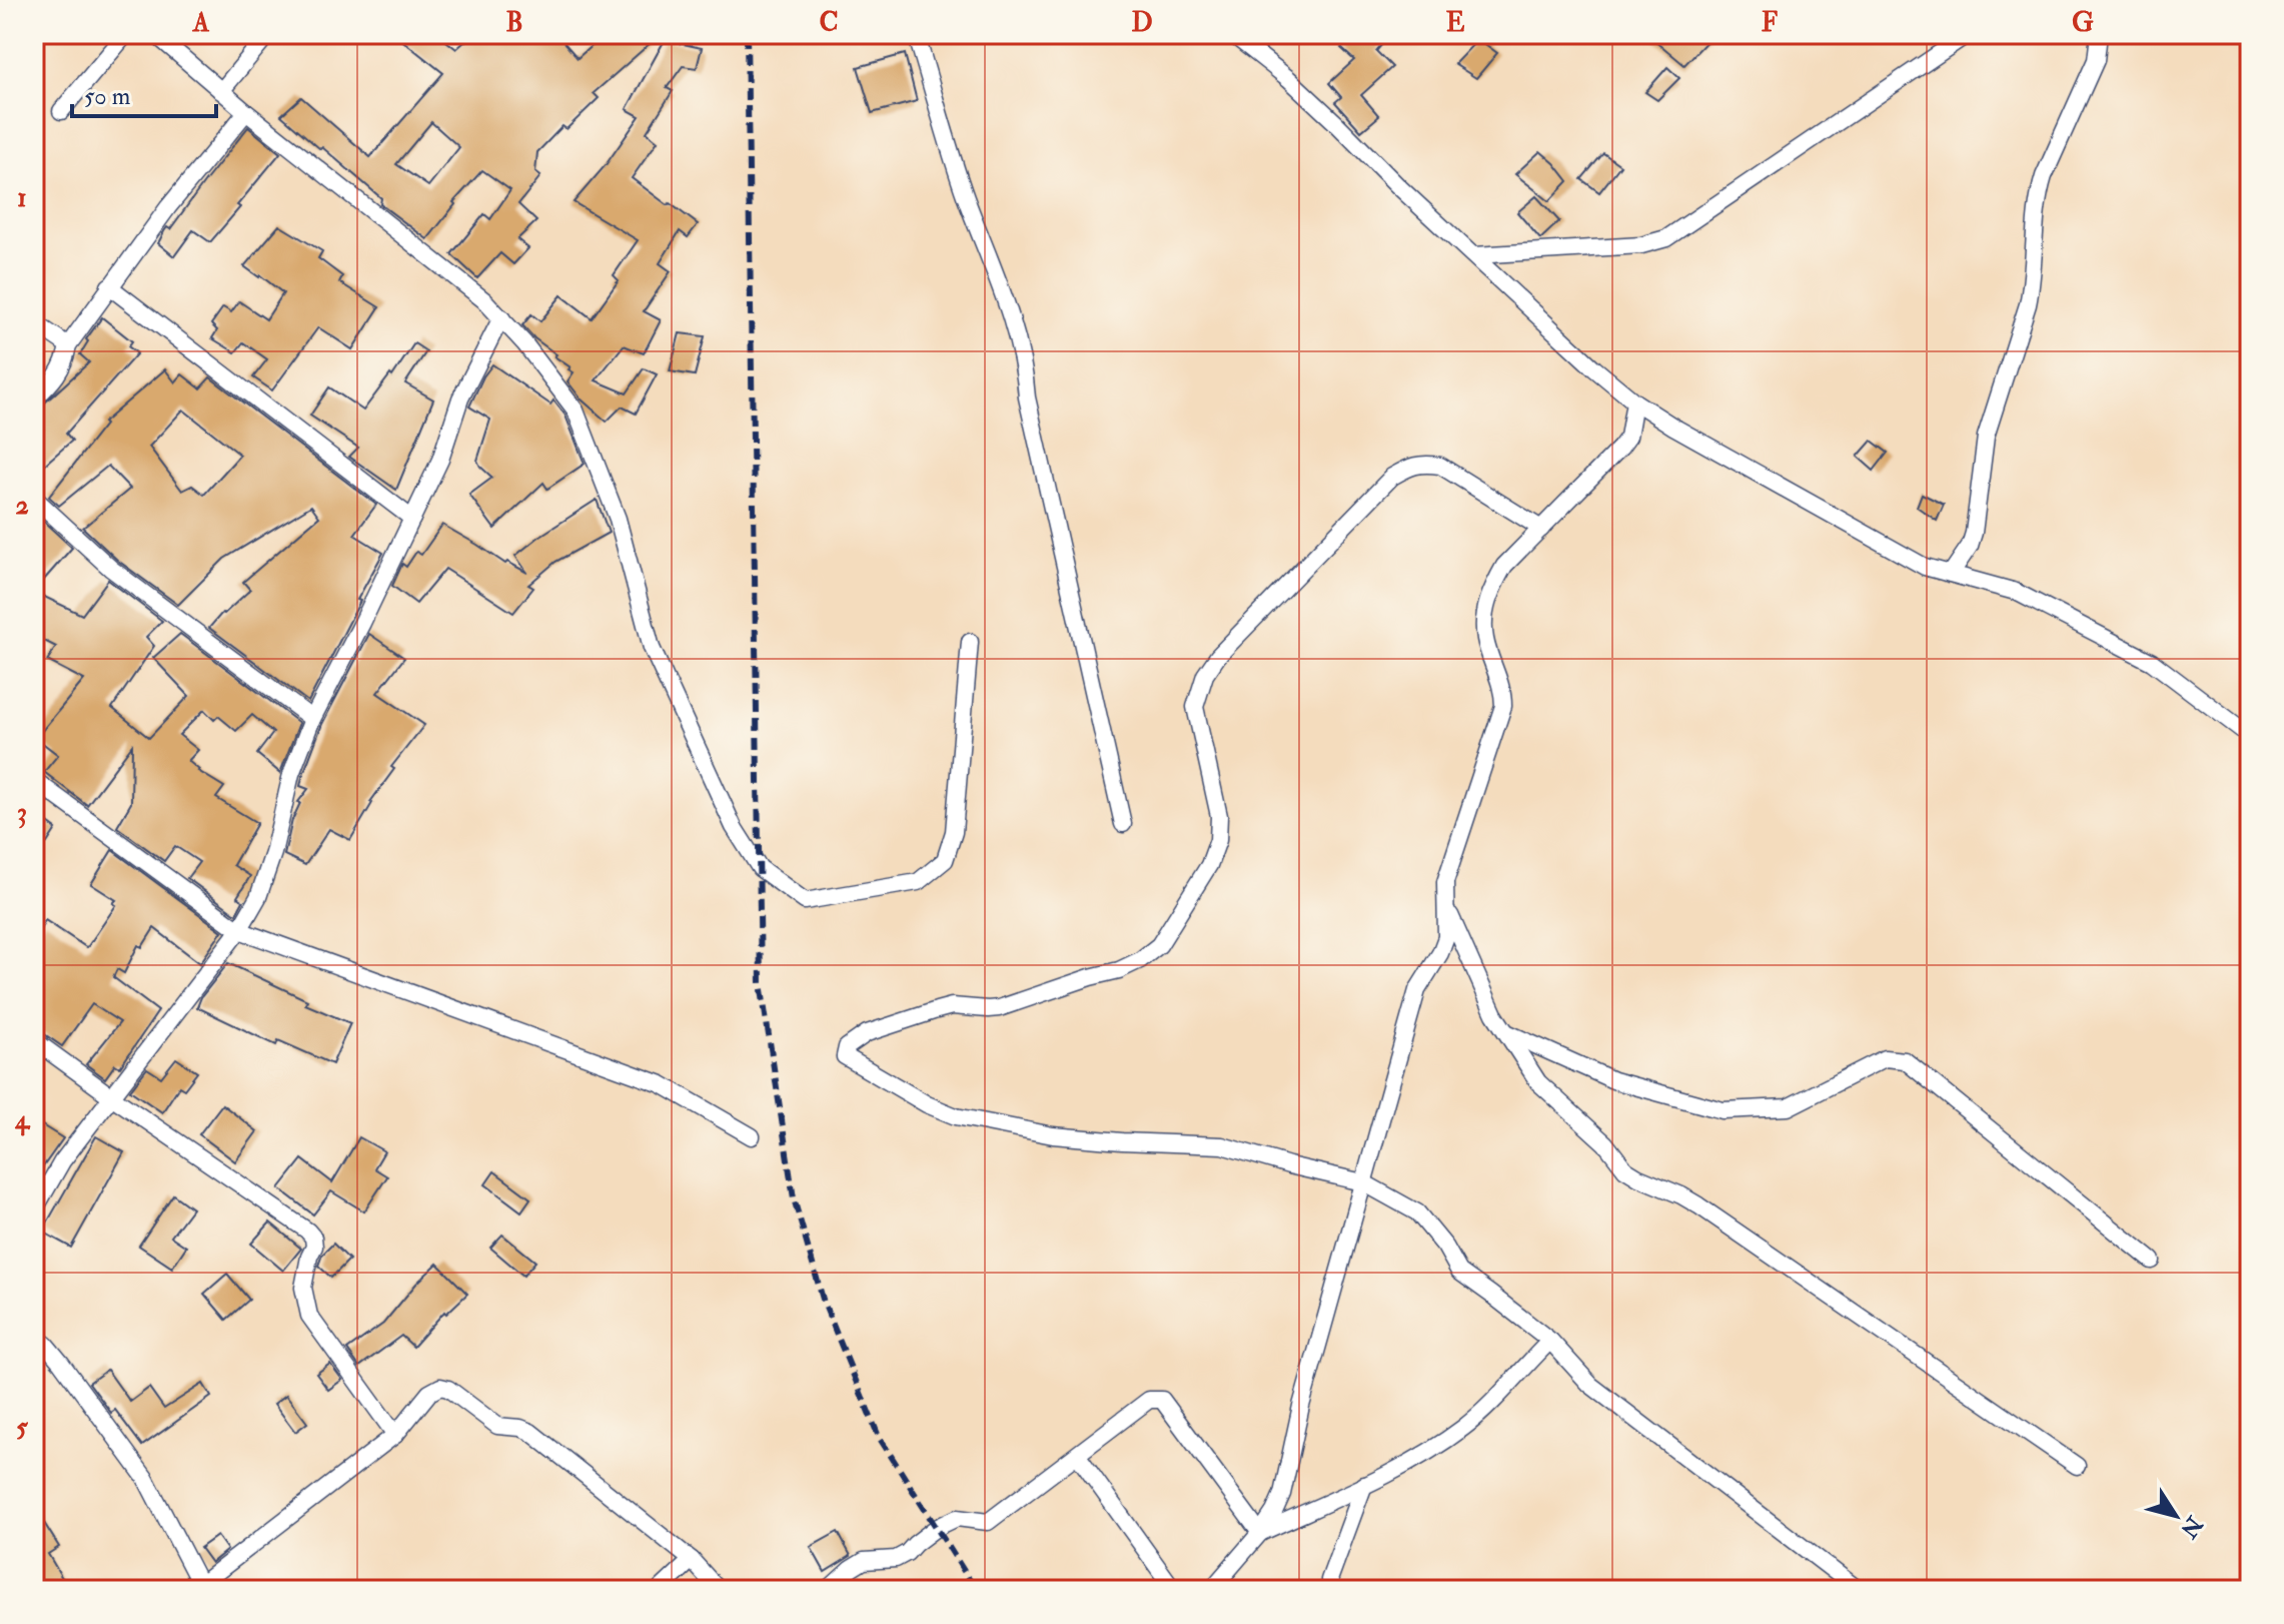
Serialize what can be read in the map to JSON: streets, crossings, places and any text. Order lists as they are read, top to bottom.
{
  "scale_bar": "50 m",
  "north": "bottom right",
  "grid": {
    "columns": [
      "A",
      "B",
      "C",
      "D",
      "E",
      "F",
      "G"
    ],
    "rows": [
      "1",
      "2",
      "3",
      "4",
      "5"
    ]
  }
}
